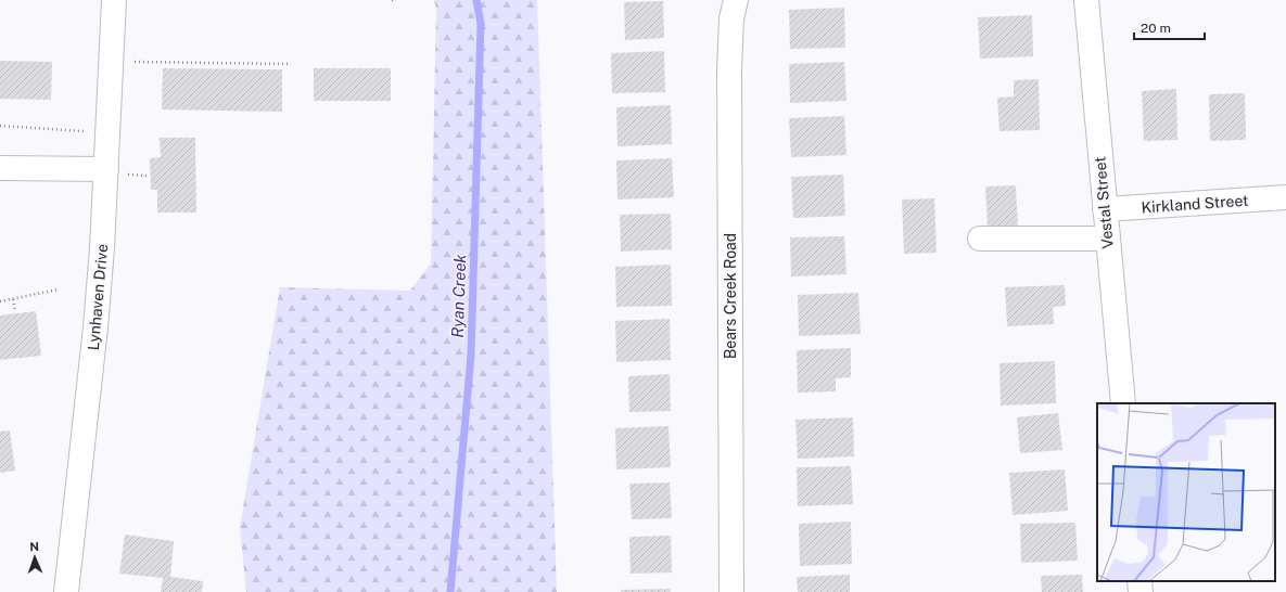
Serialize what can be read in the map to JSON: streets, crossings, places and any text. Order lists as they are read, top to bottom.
{
  "streets": {
    "street": [
      "Vestal Street",
      "Kirkland Street",
      "Bears Creek Road",
      "Lynhaven Drive"
    ]
  },
  "crossings": [
    ["Vestal Street", "Kirkland Street"]
  ],
  "water": ["Ryan Creek"],
  "scale_bar": "20 m",
  "north": "top"
}
